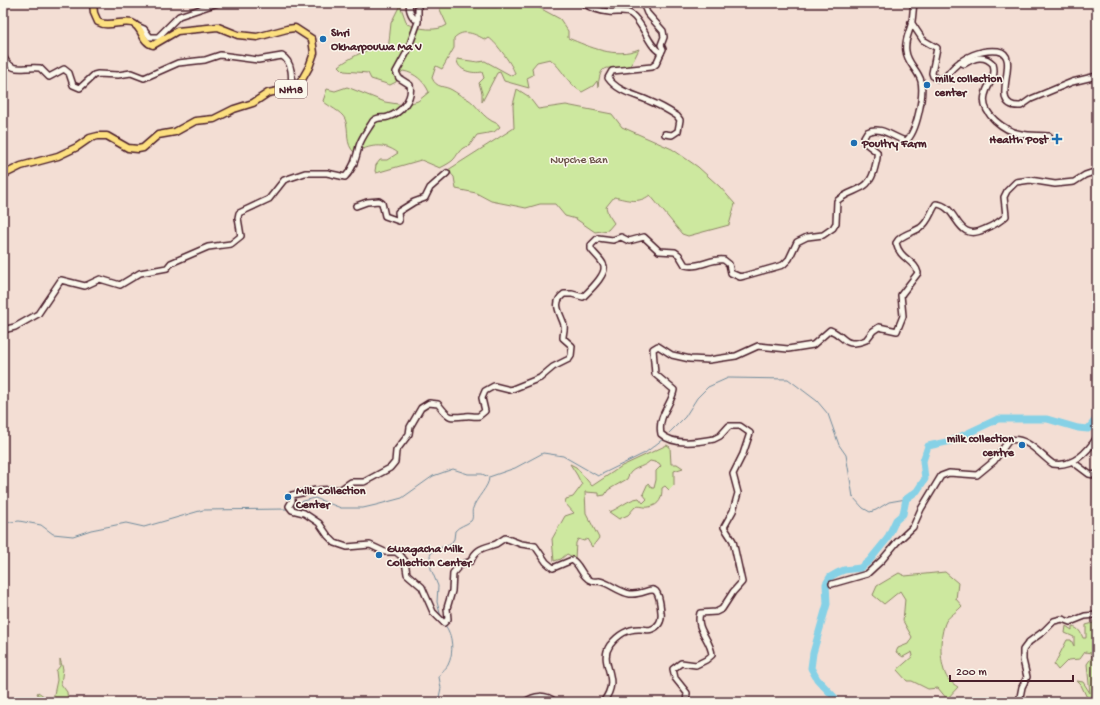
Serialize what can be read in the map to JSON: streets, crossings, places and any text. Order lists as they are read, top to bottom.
{
  "streets": {
    "main road": ["NH18"]
  },
  "parks": ["Nupche Ban"],
  "places": {
    "other": [
      "Shri Okharpouwa Ma V",
      "milk collection center",
      "Poultry Farm",
      "milk collection centre",
      "Milk Collection Center",
      "Gwagacha Milk Collection Center"
    ],
    "health": ["Health Post"]
  },
  "scale_bar": "200 m"
}
